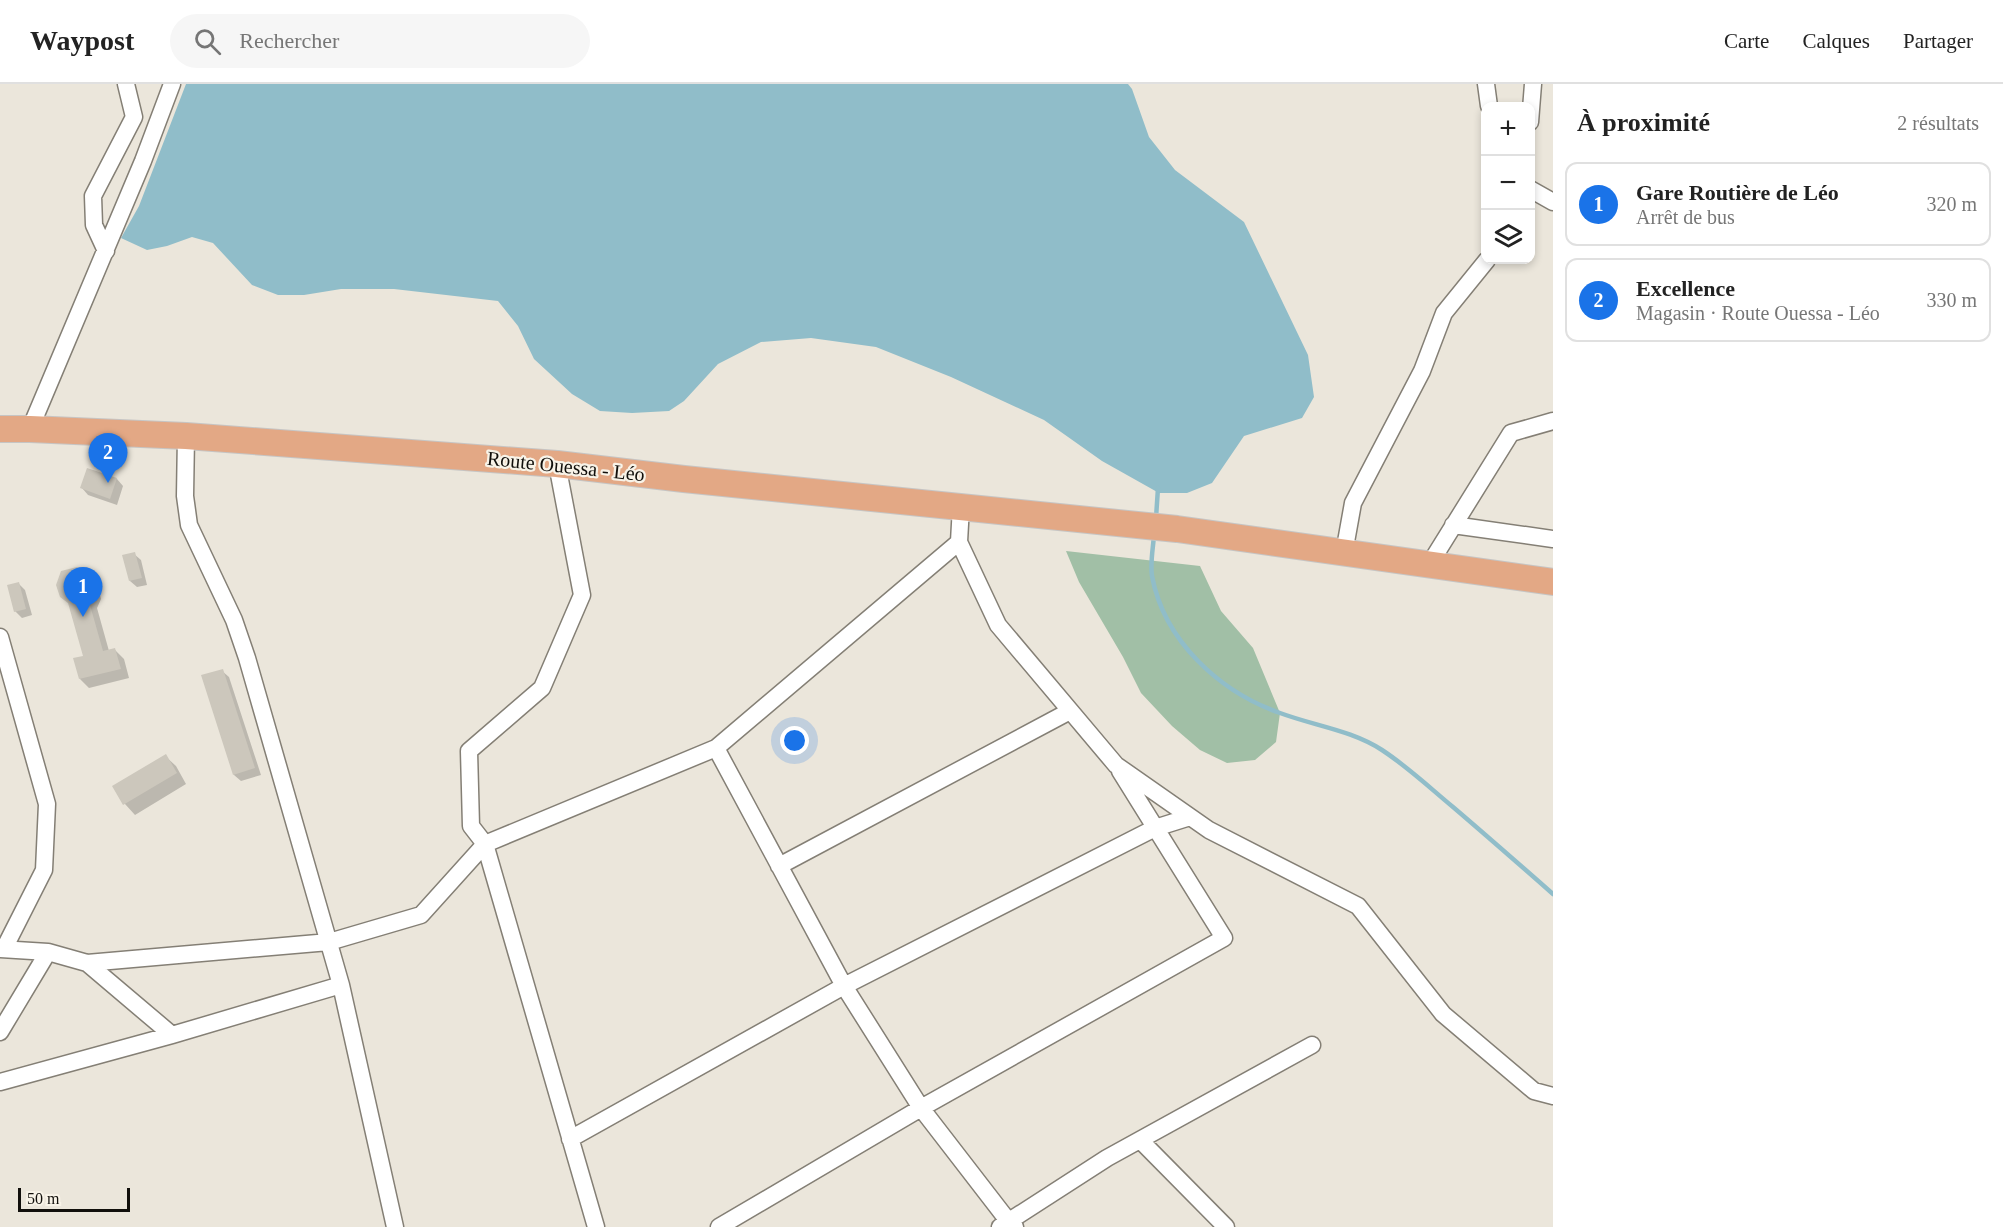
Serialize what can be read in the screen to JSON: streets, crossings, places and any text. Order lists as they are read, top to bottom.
{
  "streets": {
    "main road": ["Route Ouessa - Léo"]
  },
  "scale_bar": "50 m",
  "page": {
    "header": "Waypost",
    "search": "Rechercher",
    "nav": ["Carte", "Calques", "Partager"],
    "heading": ["À proximité", "2 résultats"],
    "map_buttons": ["+", "−"],
    "list": [
      {
        "mark": "1",
        "name": "Gare Routière de Léo",
        "note": "Arrêt de bus",
        "value": "320 m"
      },
      {
        "mark": "2",
        "name": "Excellence",
        "note": "Magasin · Route Ouessa - Léo",
        "value": "330 m"
      }
    ],
    "pins": ["2", "1"],
    "scale": "50 m"
  }
}
